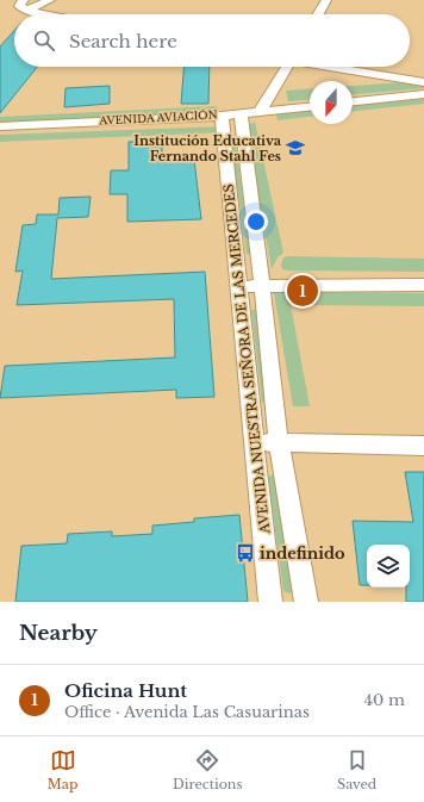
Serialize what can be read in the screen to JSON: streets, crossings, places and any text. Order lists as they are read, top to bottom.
{
  "streets": {
    "street": ["AVENIDA AVIACIÓN", "AVENIDA NUESTRA SEÑORA DE LAS MERCEDES"]
  },
  "crossings": [
    ["AVENIDA AVIACIÓN", "AVENIDA NUESTRA SEÑORA DE LAS MERCEDES"]
  ],
  "places": {
    "school or university": ["Institución Educativa Fernando Stahl Fes"],
    "bus stop": ["indefinido"]
  },
  "north": "bottom",
  "page": {
    "search": "Search here",
    "pins": "1",
    "heading": "Nearby",
    "list": [
      {
        "mark": "1",
        "name": "Oficina Hunt",
        "note": "Office · Avenida Las Casuarinas",
        "value": "40 m"
      }
    ],
    "nav": ["Map", "Directions", "Saved"]
  }
}
